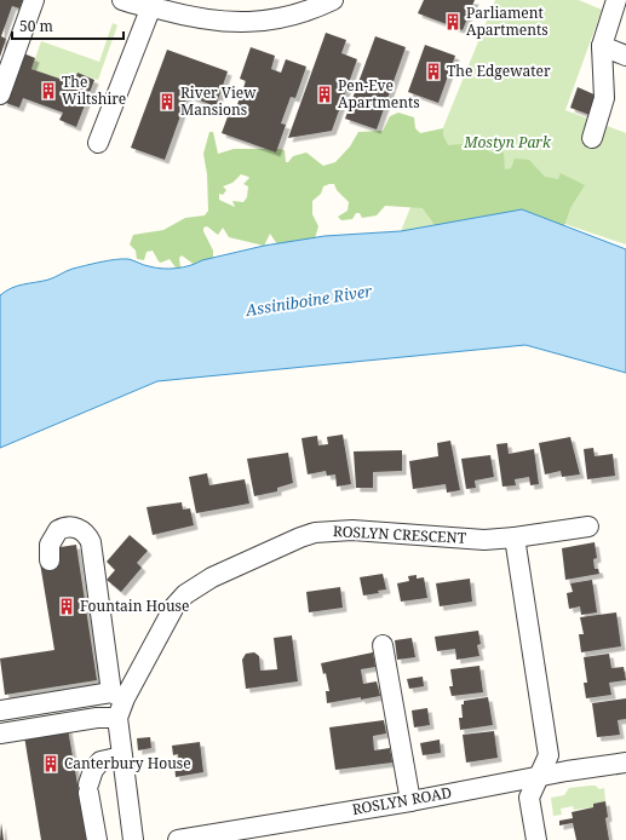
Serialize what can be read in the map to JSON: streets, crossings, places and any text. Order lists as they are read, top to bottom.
{
  "streets": {
    "street": ["ROSLYN CRESCENT", "ROSLYN ROAD"]
  },
  "water": ["Assiniboine River"],
  "parks": ["Mostyn Park"],
  "places": {
    "building": [
      "Parliament Apartments",
      "The Edgewater",
      "The Wiltshire",
      "Pen-Eve Apartments",
      "River View Mansions",
      "Fountain House",
      "Canterbury House"
    ]
  },
  "scale_bar": "50 m"
}
